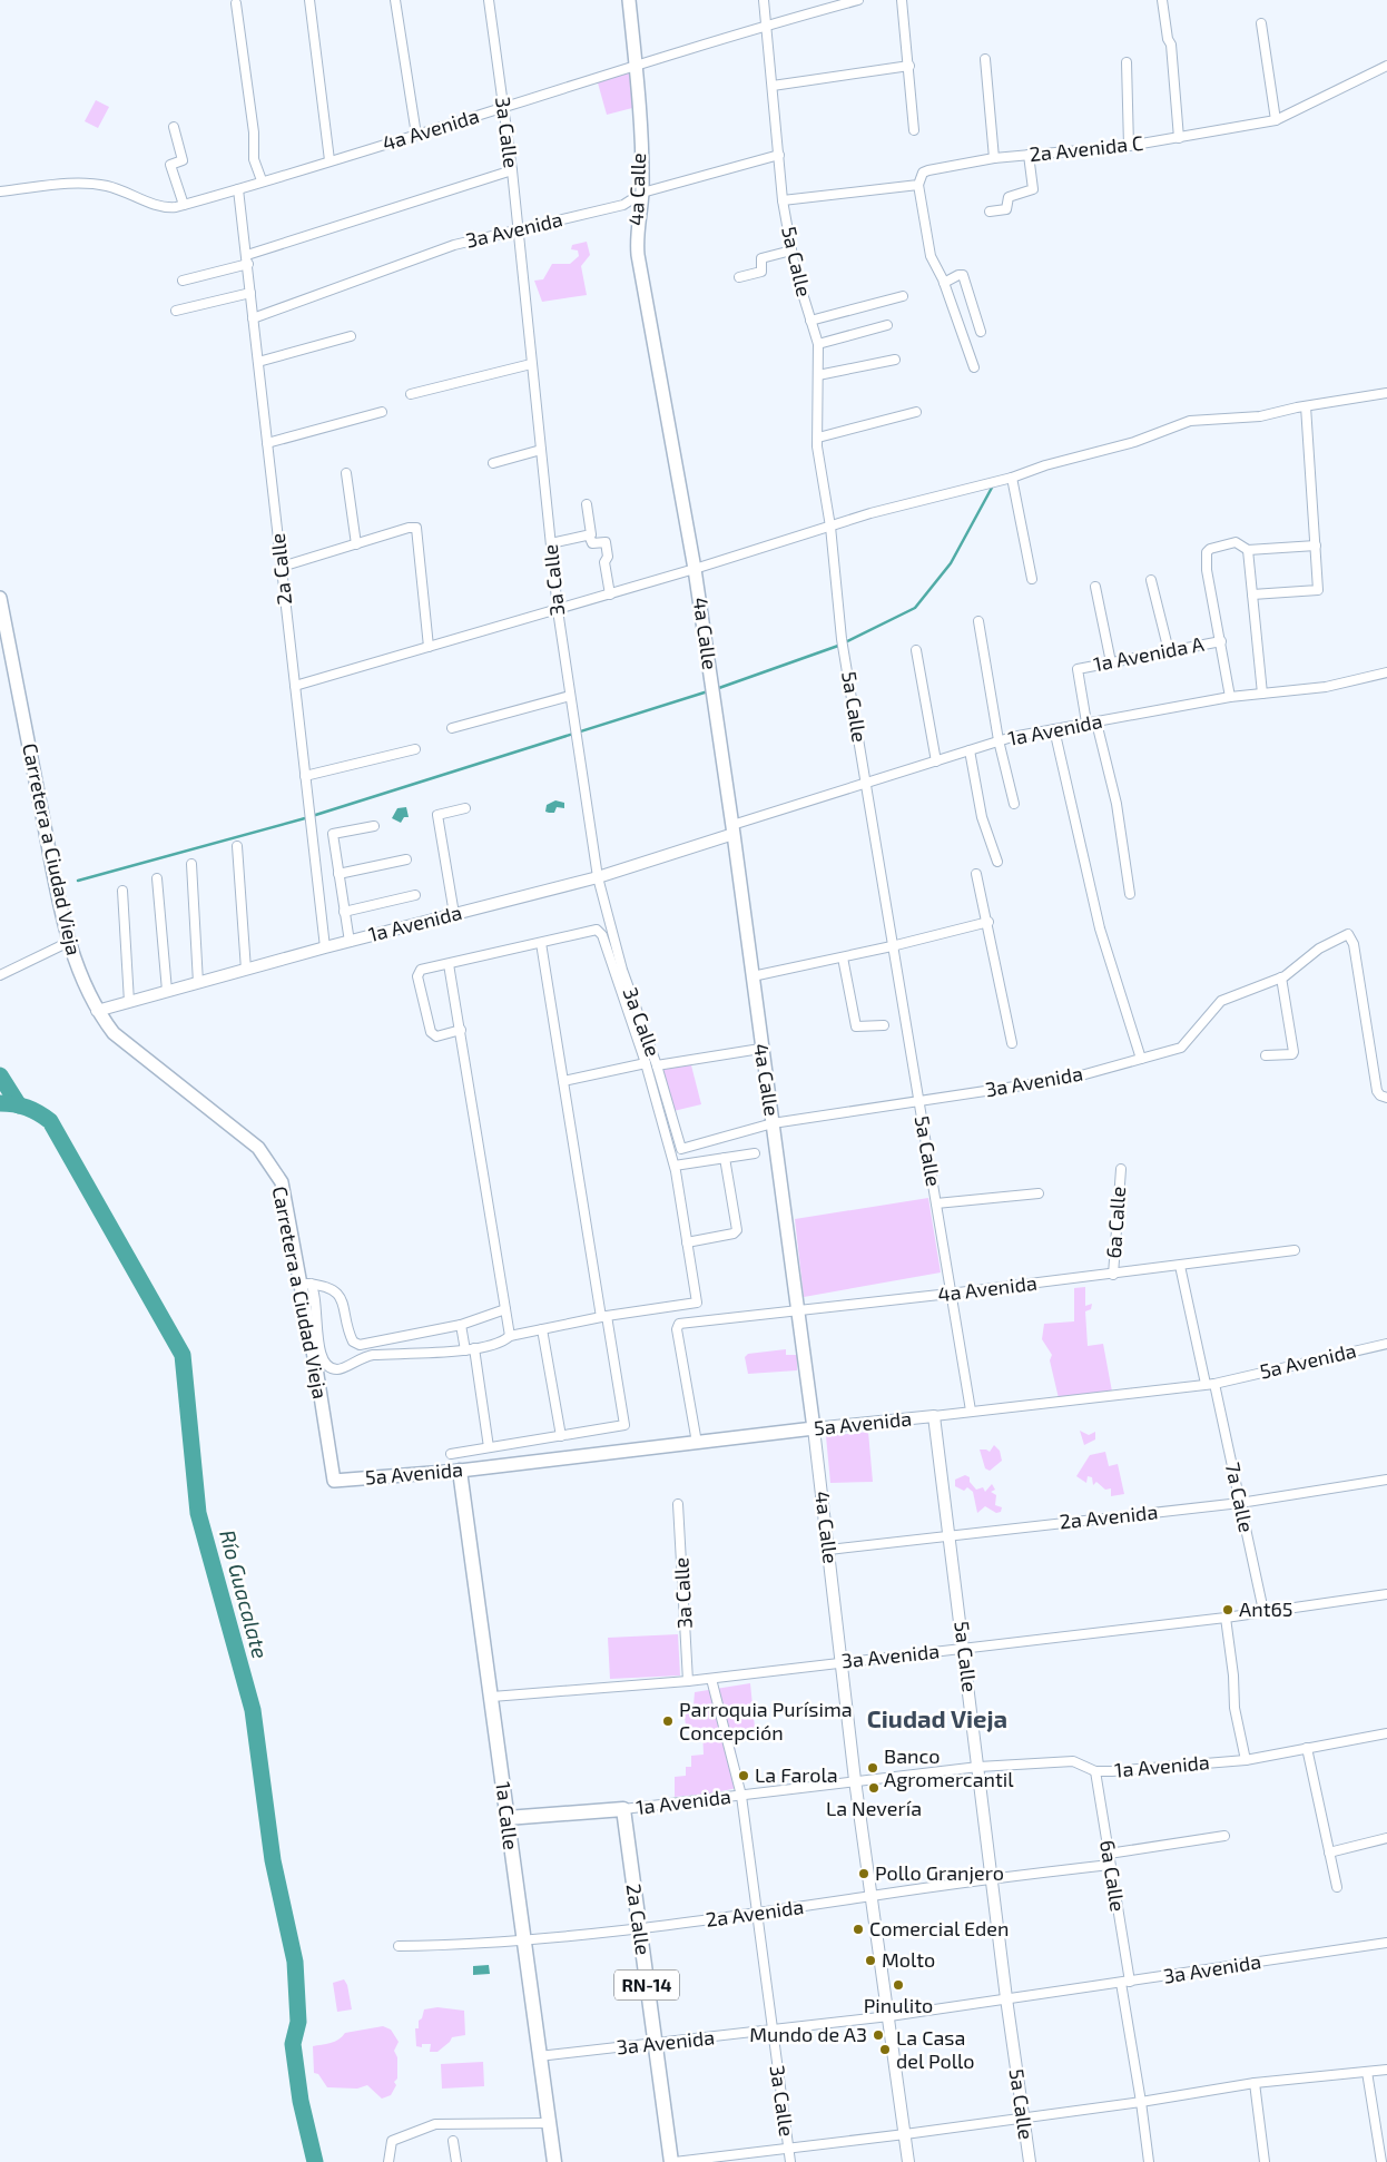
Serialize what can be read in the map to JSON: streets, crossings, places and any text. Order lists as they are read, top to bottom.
{
  "streets": {
    "main road": [
      "4a Calle",
      "2a Calle",
      "1a Avenida",
      "Carretera a Ciudad Vieja",
      "5a Avenida",
      "1a Calle",
      "RN-14"
    ],
    "street": [
      "4a Avenida",
      "3a Calle",
      "2a Avenida C",
      "3a Avenida",
      "5a Calle",
      "1a Avenida A",
      "6a Calle",
      "7a Calle",
      "2a Avenida"
    ]
  },
  "crossings": [
    ["4a Avenida", "3a Calle"],
    ["4a Avenida", "4a Calle"],
    ["4a Avenida", "5a Calle"],
    ["4a Avenida", "2a Calle"],
    ["4a Avenida", "6a Calle"],
    ["4a Avenida", "5a Avenida"],
    ["3a Calle", "3a Avenida"],
    ["3a Calle", "1a Avenida"],
    ["3a Calle", "2a Avenida"],
    ["4a Calle", "3a Avenida"],
    ["4a Calle", "1a Avenida"],
    ["4a Calle", "5a Avenida"],
    ["4a Calle", "2a Avenida"],
    ["3a Avenida", "5a Calle"],
    ["3a Avenida", "2a Calle"],
    ["3a Avenida", "6a Calle"],
    ["3a Avenida", "7a Calle"],
    ["3a Avenida", "1a Calle"],
    ["5a Calle", "1a Avenida"],
    ["5a Calle", "5a Avenida"],
    ["5a Calle", "2a Avenida"],
    ["2a Calle", "1a Avenida"],
    ["2a Calle", "2a Avenida"],
    ["1a Avenida A", "1a Avenida"],
    ["1a Avenida", "Carretera a Ciudad Vieja"],
    ["1a Avenida", "6a Calle"],
    ["1a Avenida", "1a Calle"],
    ["Carretera a Ciudad Vieja", "5a Avenida"],
    ["6a Calle", "2a Avenida"],
    ["5a Avenida", "7a Calle"],
    ["5a Avenida", "1a Calle"],
    ["7a Calle", "2a Avenida"],
    ["2a Avenida", "1a Calle"]
  ],
  "districts": ["Ciudad Vieja"],
  "water": ["Río Guacalate"],
  "places": [
    "Ant65",
    "Parroquia Purísima Concepción",
    "Banco Agromercantil",
    "La Farola",
    "La Nevería",
    "Pollo Granjero",
    "Comercial Eden",
    "Molto",
    "Pinulito",
    "Mundo de A3",
    "La Casa del Pollo"
  ]
}
